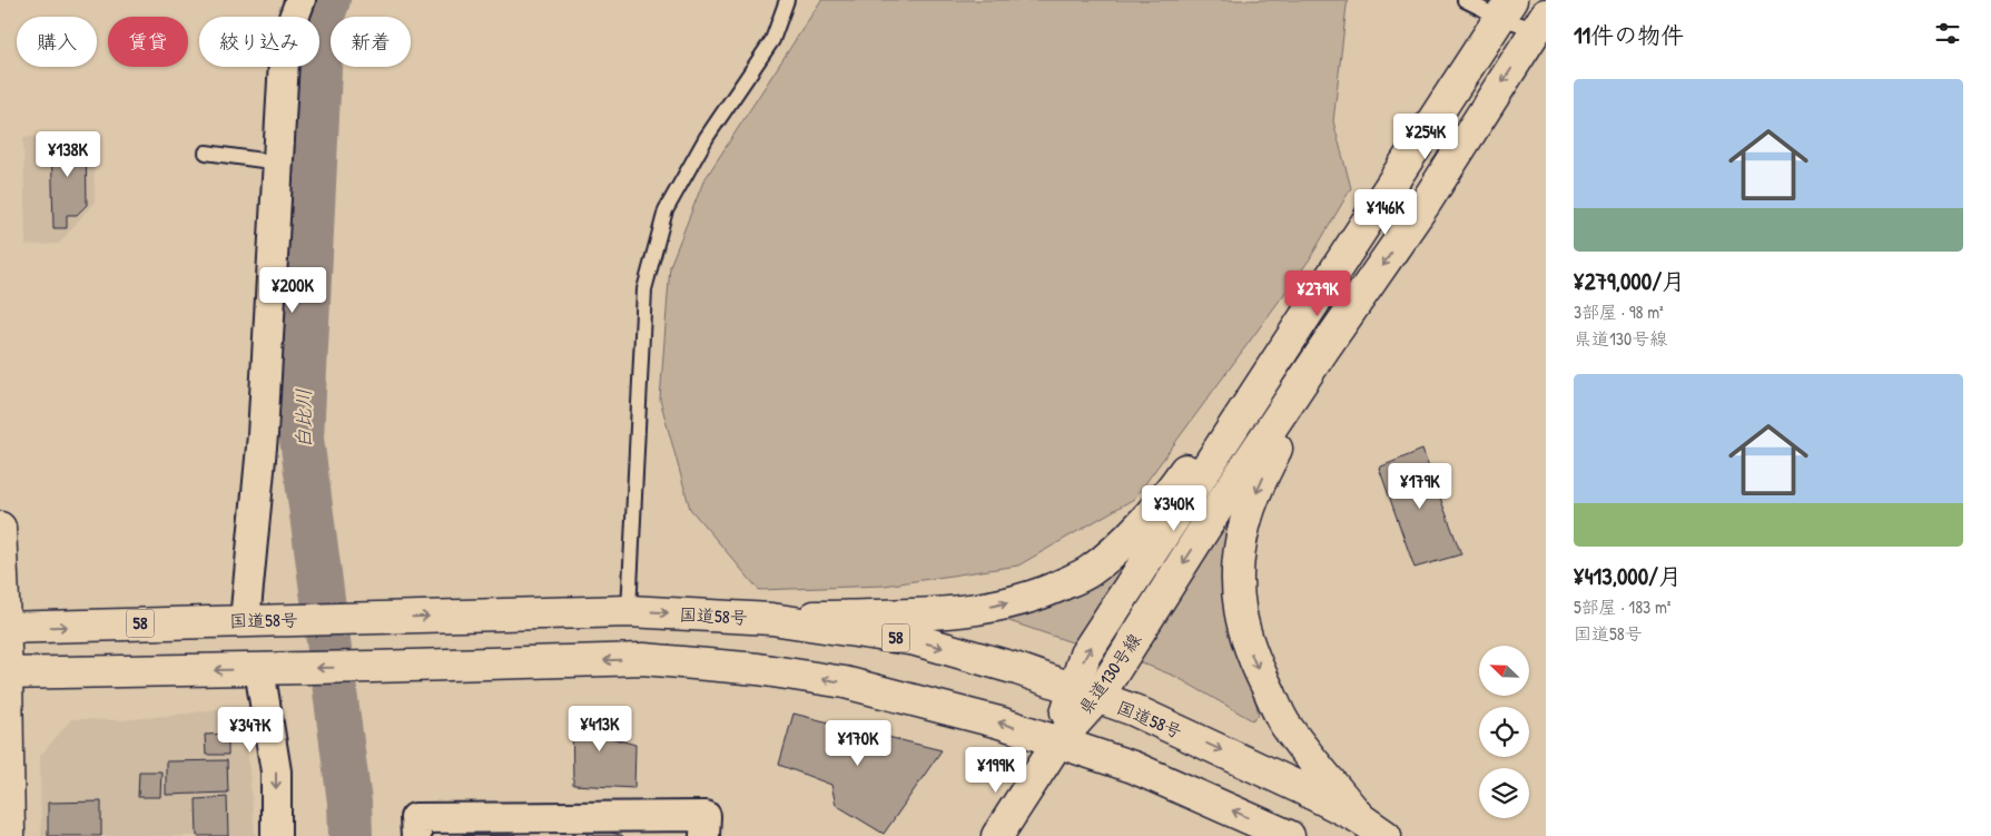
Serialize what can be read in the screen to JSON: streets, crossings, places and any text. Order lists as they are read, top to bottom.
{
  "streets": {
    "main road": ["国道58号", "58", "県道130号線"]
  },
  "crossings": [
    ["国道58号", "県道130号線"]
  ],
  "water": ["白比川"],
  "north": "top left",
  "page": {
    "heading": "11件の物件",
    "chip": [
      "購入",
      "賃貸",
      "絞り込み",
      "新着"
    ],
    "list": [
      {
        "name": "¥279,000/月",
        "note": "3部屋 · 98 m² · 県道130号線"
      },
      {
        "name": "¥413,000/月",
        "note": "5部屋 · 183 m² · 国道58号"
      }
    ],
    "price": [
      "¥254K",
      "¥138K",
      "¥146K",
      "¥200K",
      "¥279K",
      "¥179K",
      "¥340K",
      "¥413K",
      "¥347K",
      "¥170K",
      "¥199K"
    ]
  }
}
